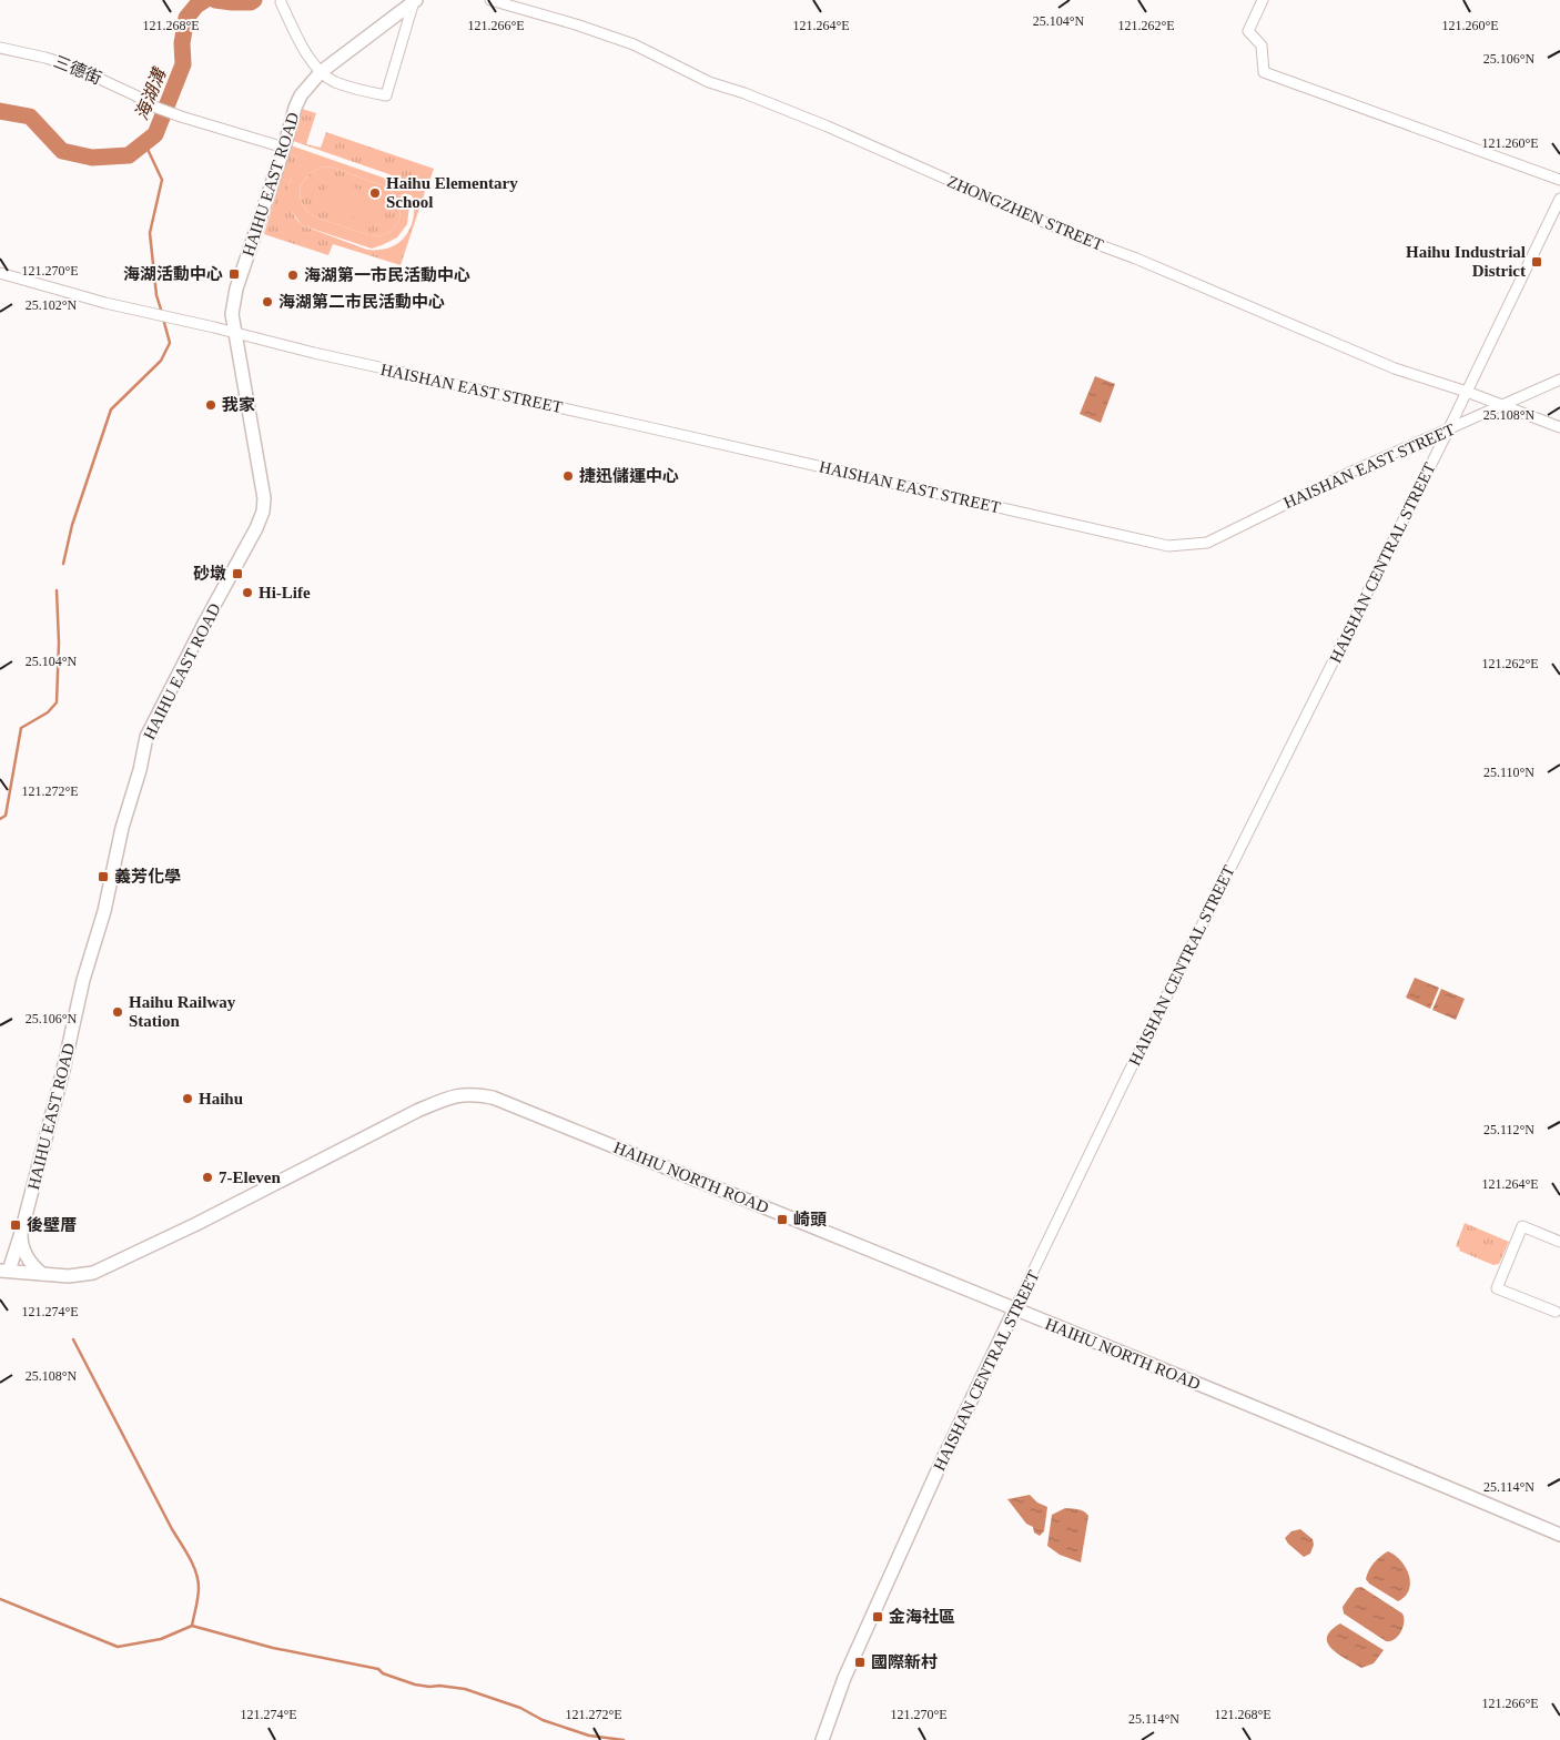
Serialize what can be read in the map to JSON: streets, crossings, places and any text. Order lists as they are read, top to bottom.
{
  "streets": {
    "street": [
      "三德街",
      "HAIHU EAST ROAD",
      "ZHONGZHEN STREET",
      "HAISHAN EAST STREET",
      "HAISHAN CENTRAL STREET",
      "HAIHU NORTH ROAD"
    ]
  },
  "crossings": [
    ["三德街", "HAIHU EAST ROAD"],
    ["HAIHU EAST ROAD", "HAISHAN EAST STREET"],
    ["HAIHU EAST ROAD", "HAIHU NORTH ROAD"],
    ["ZHONGZHEN STREET", "HAISHAN EAST STREET"],
    ["ZHONGZHEN STREET", "HAISHAN CENTRAL STREET"],
    ["HAISHAN EAST STREET", "HAISHAN CENTRAL STREET"],
    ["HAISHAN CENTRAL STREET", "HAIHU NORTH ROAD"]
  ],
  "water": ["海湖溝"],
  "places": {
    "other": [
      "Haihu Elementary School",
      "海湖第一市民活動中心",
      "海湖第二市民活動中心",
      "我家",
      "捷迅儲運中心",
      "Hi-Life",
      "Haihu Railway Station",
      "Haihu",
      "7-Eleven"
    ],
    "transit": [
      "Haihu Industrial District",
      "海湖活動中心",
      "砂墩",
      "義芳化學",
      "崎頭",
      "後壁厝",
      "金海社區",
      "國際新村"
    ]
  },
  "coordinates": [
    "25.104°N",
    "121.268°E",
    "121.266°E",
    "121.264°E",
    "121.262°E",
    "121.260°E",
    "25.106°N",
    "121.270°E",
    "25.102°N",
    "25.108°N",
    "25.110°N",
    "121.272°E",
    "25.112°N",
    "121.274°E",
    "25.114°N"
  ]
}
